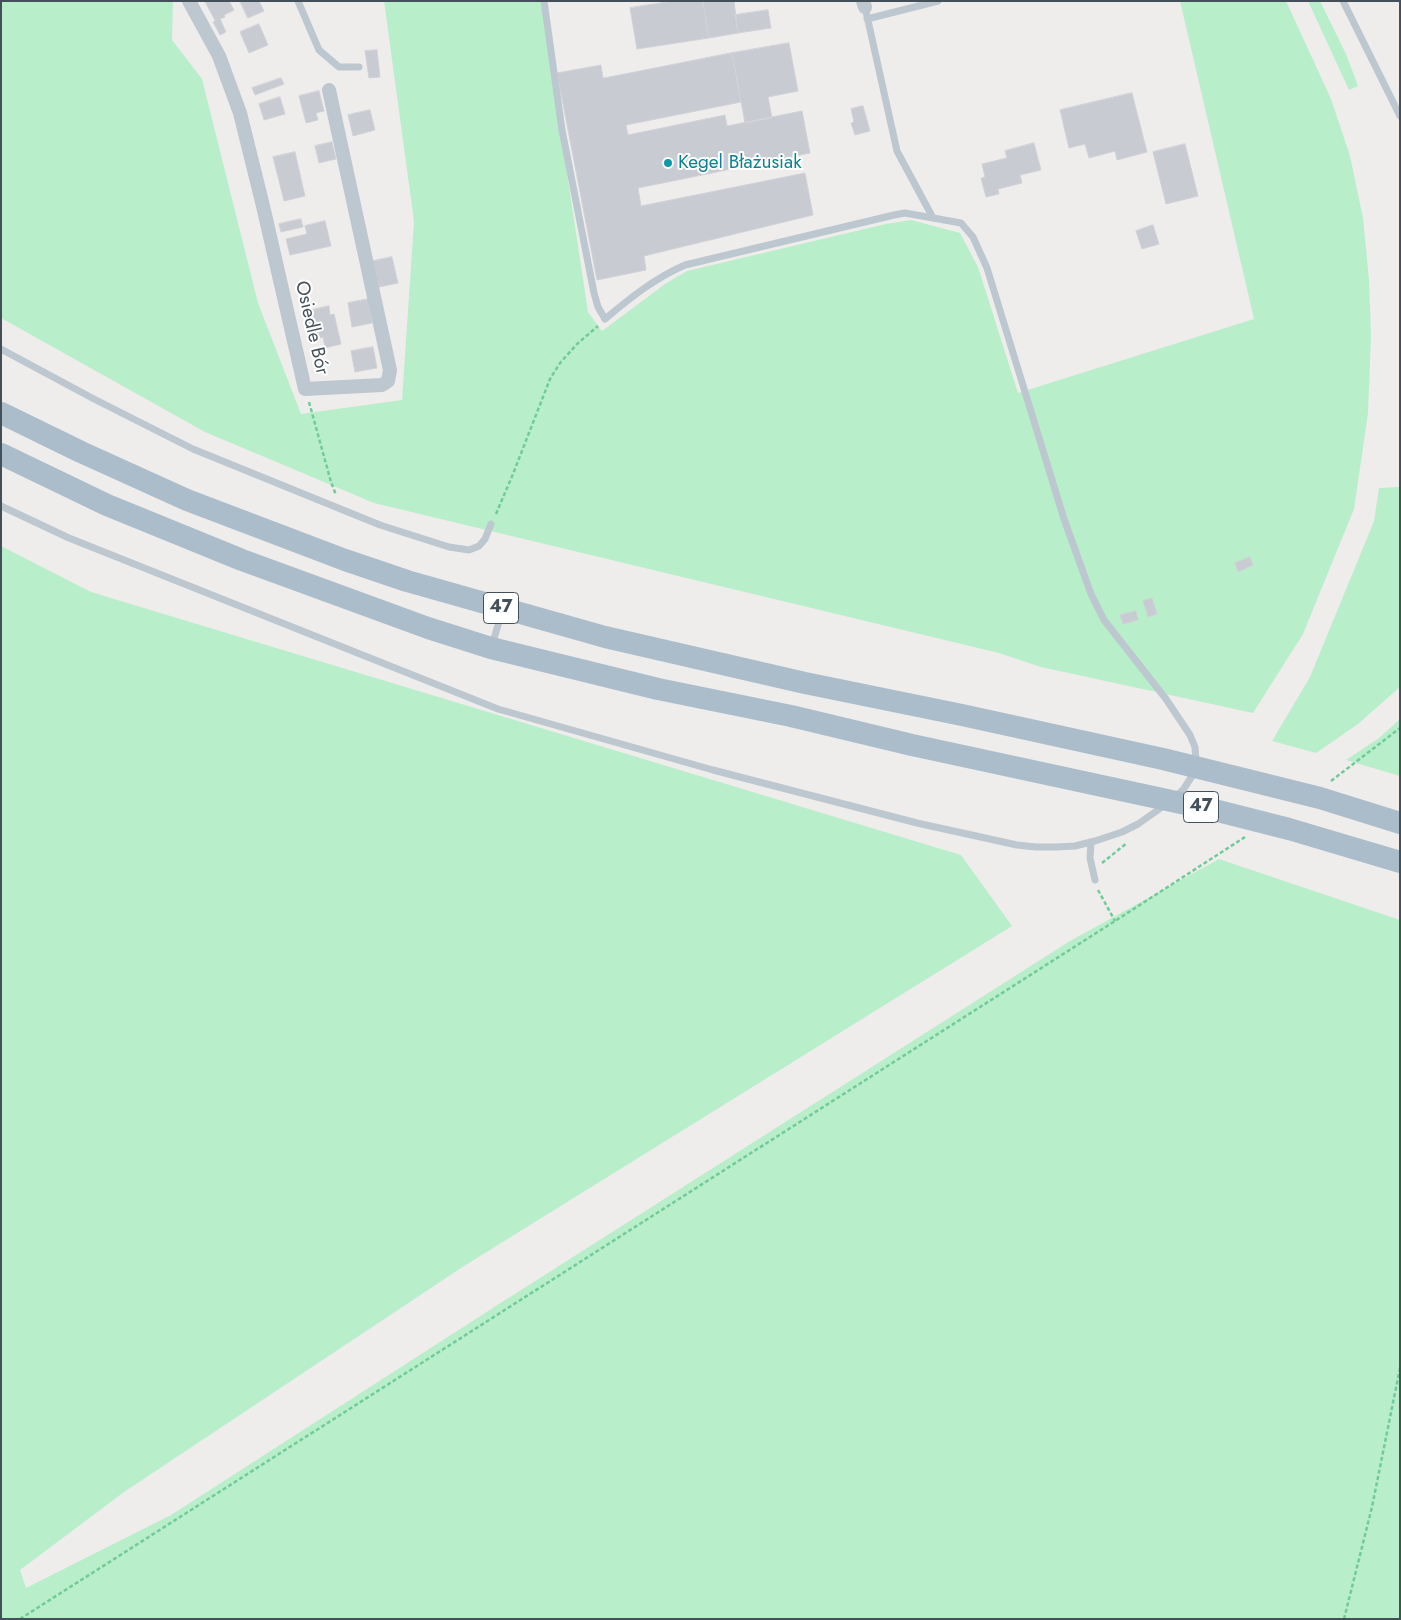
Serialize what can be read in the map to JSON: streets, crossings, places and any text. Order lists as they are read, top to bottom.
{
  "streets": {
    "main road": ["47"],
    "street": ["Osiedle Bór"]
  },
  "places": ["Kegel Błażusiak"]
}
